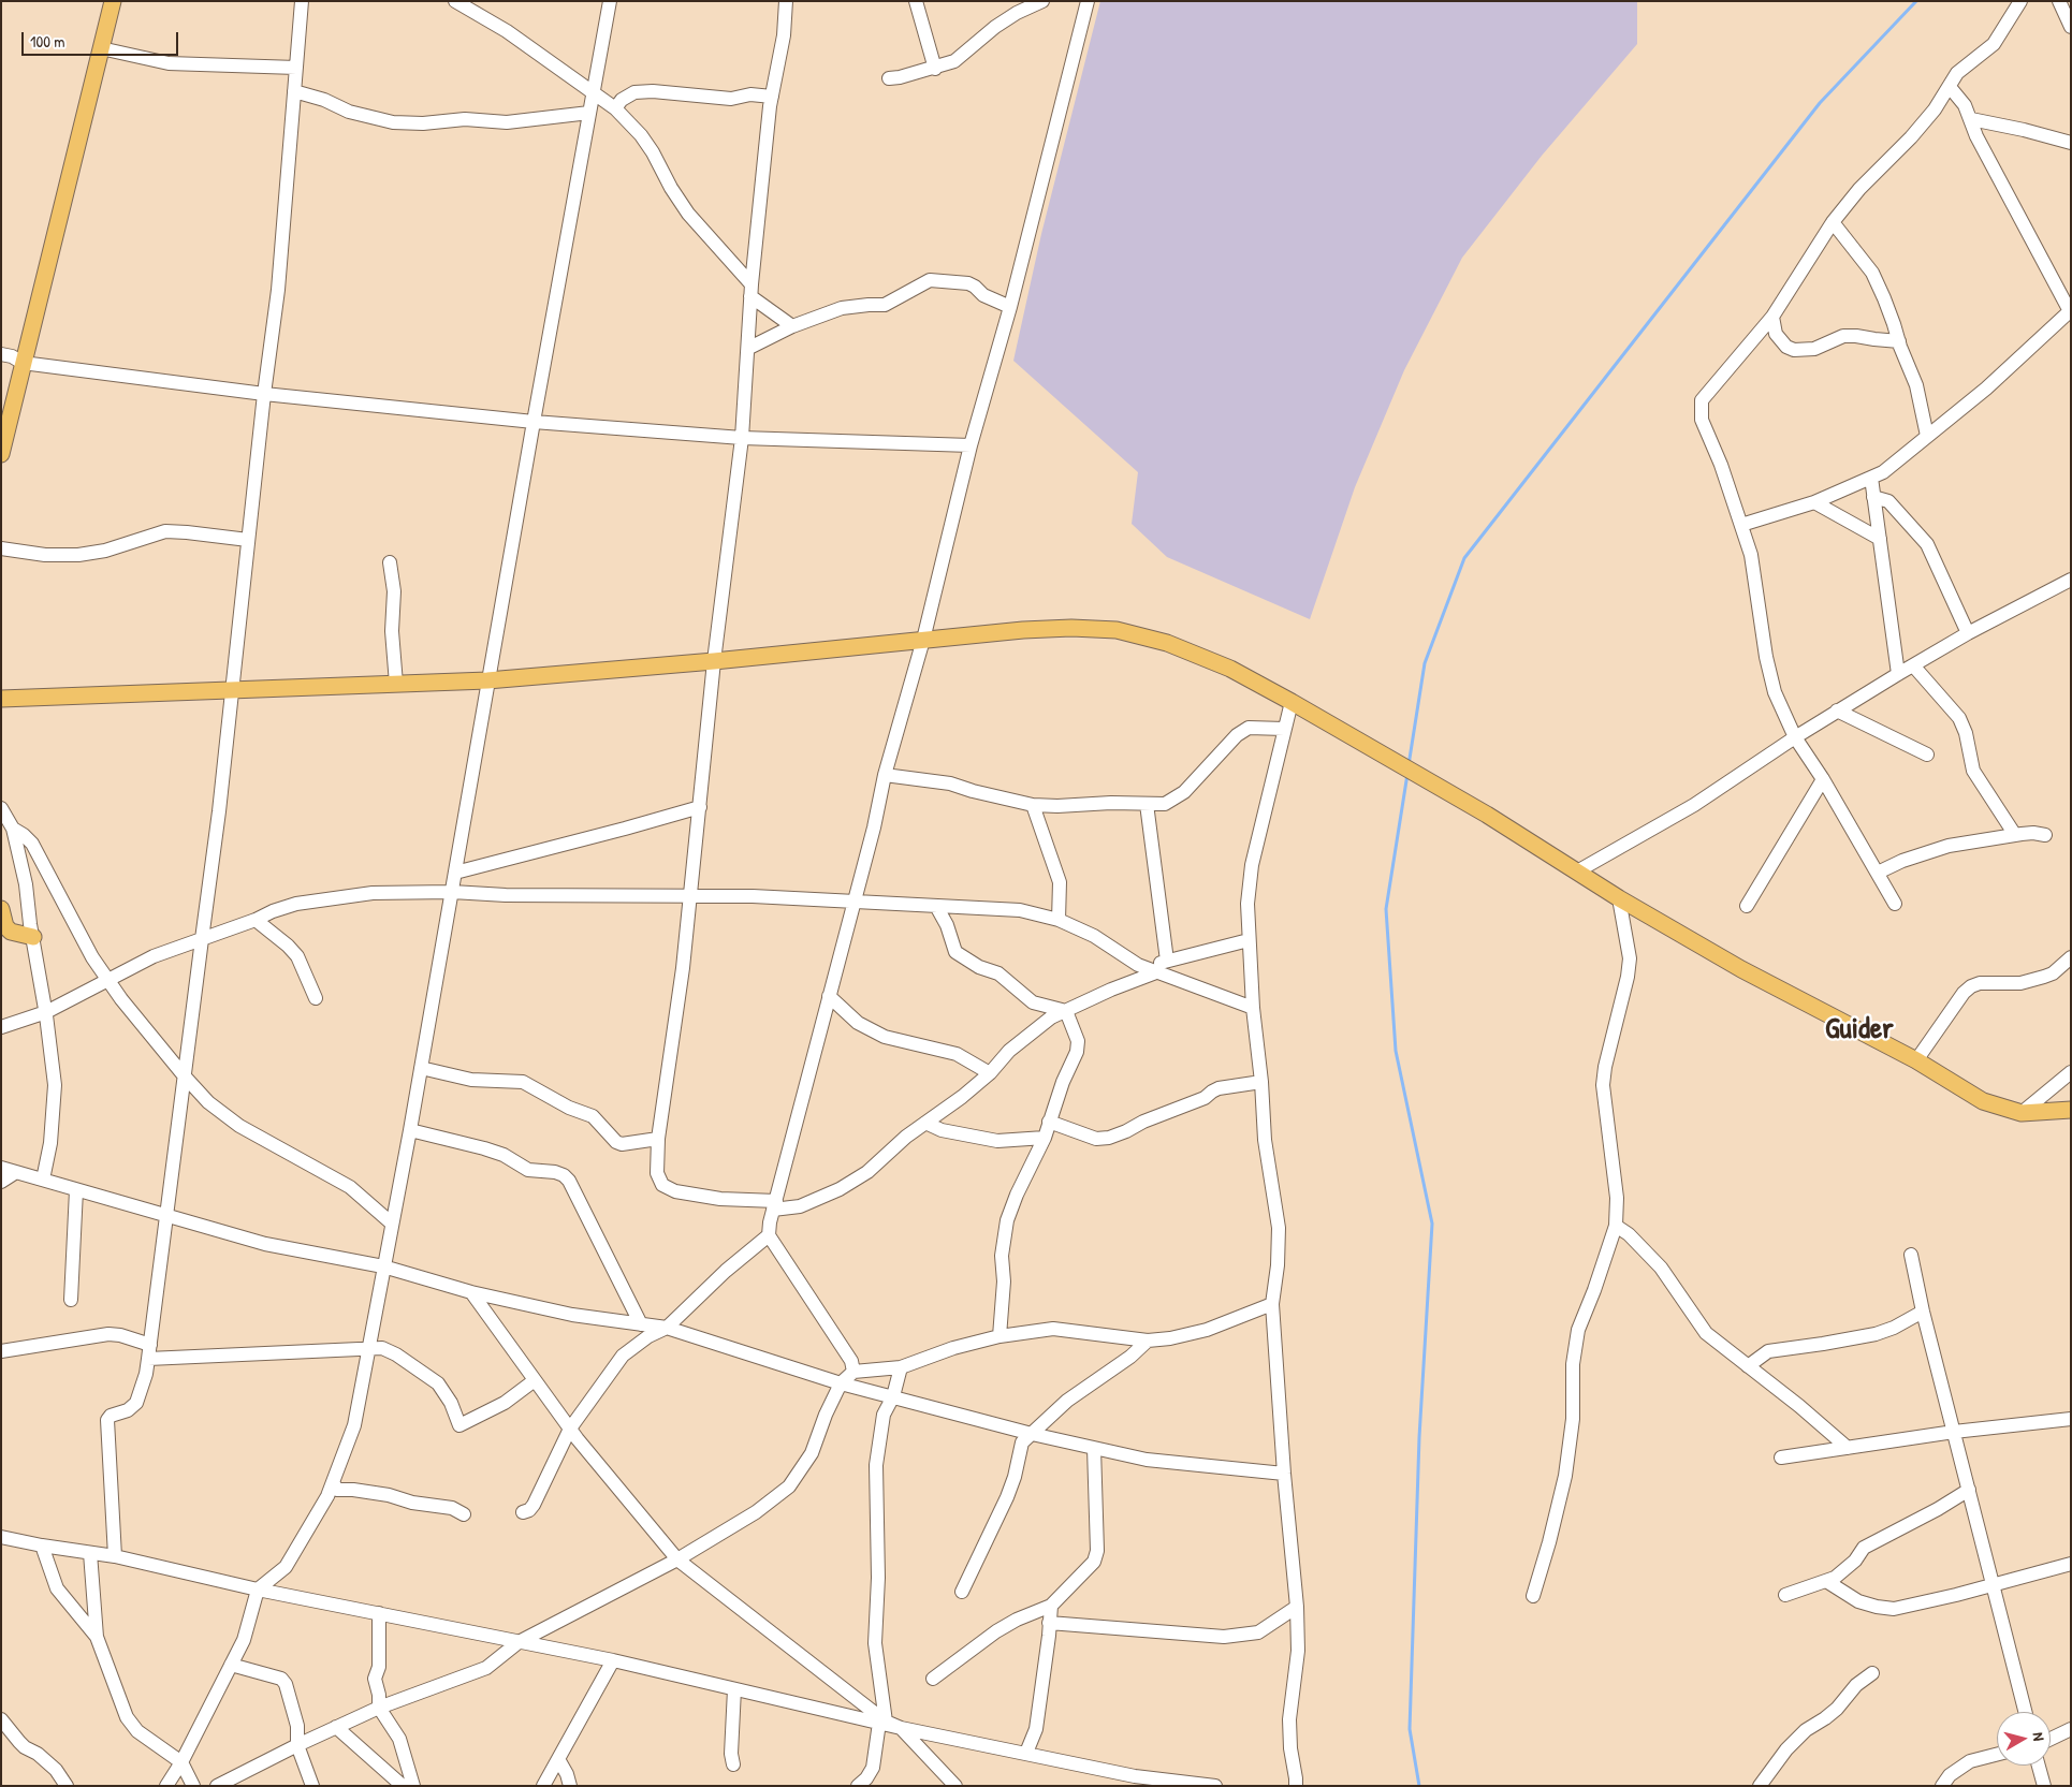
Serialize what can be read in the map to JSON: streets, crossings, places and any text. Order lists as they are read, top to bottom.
{
  "districts": ["Guider"],
  "scale_bar": "100 m",
  "north": "right"
}
